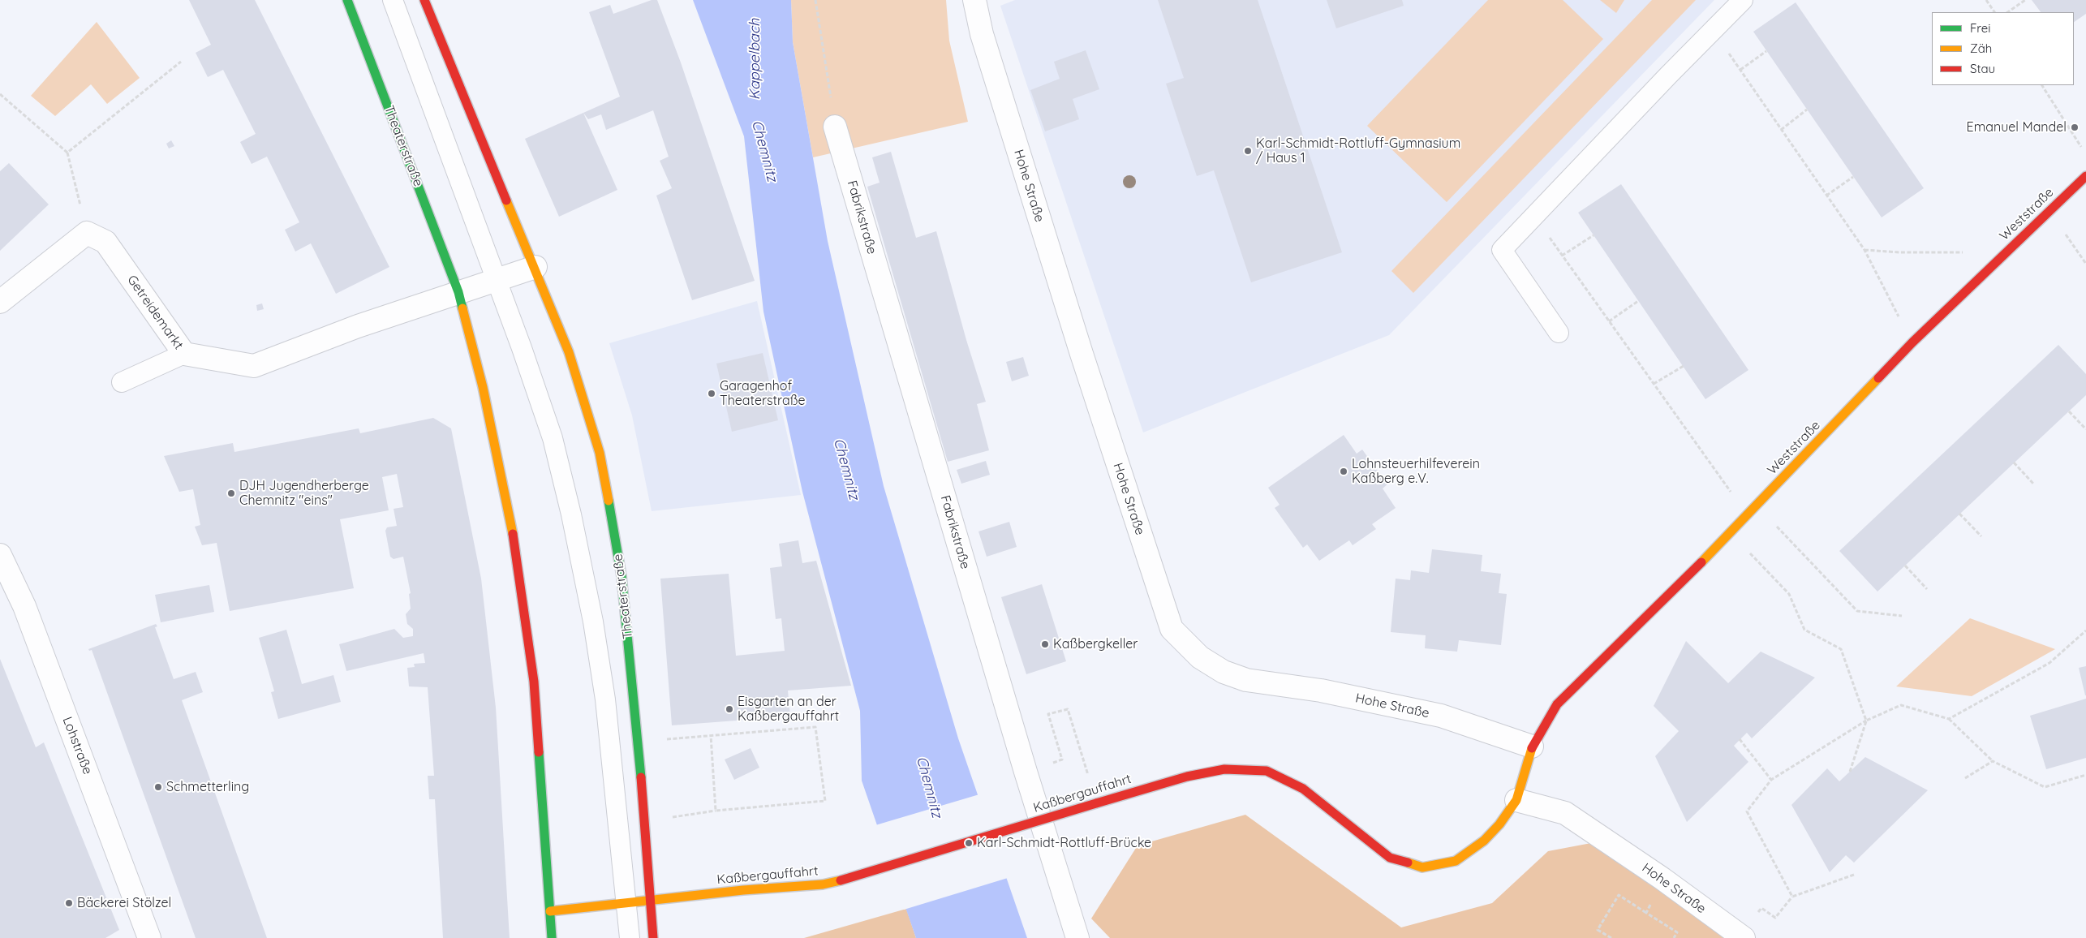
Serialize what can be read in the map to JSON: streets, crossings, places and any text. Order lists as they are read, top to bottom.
{
  "streets": {
    "main road": ["Theaterstraße", "Weststraße", "Kaßbergauffahrt"],
    "street": [
      "Hohe Straße",
      "Fabrikstraße",
      "Getreidemarkt",
      "Lohstraße"
    ]
  },
  "crossings": [
    ["Theaterstraße", "Getreidemarkt"],
    ["Theaterstraße", "Kaßbergauffahrt"],
    ["Hohe Straße", "Weststraße"],
    ["Hohe Straße", "Kaßbergauffahrt"],
    ["Weststraße", "Kaßbergauffahrt"]
  ],
  "water": ["Kappelbach", "Chemnitz"],
  "places": [
    "Emanuel Mandel",
    "Karl-Schmidt-Rottluff-Gymnasium / Haus 1",
    "Garagenhof Theaterstraße",
    "Lohnsteuerhilfeverein Kaßberg e.V.",
    "DJH Jugendherberge Chemnitz \"eins\"",
    "Kaßbergkeller",
    "Eisgarten an der Kaßbergauffahrt",
    "Schmetterling",
    "Karl-Schmidt-Rottluff-Brücke",
    "Bäckerei Stölzel"
  ],
  "legend": ["Frei", "Zäh", "Stau"]
}
